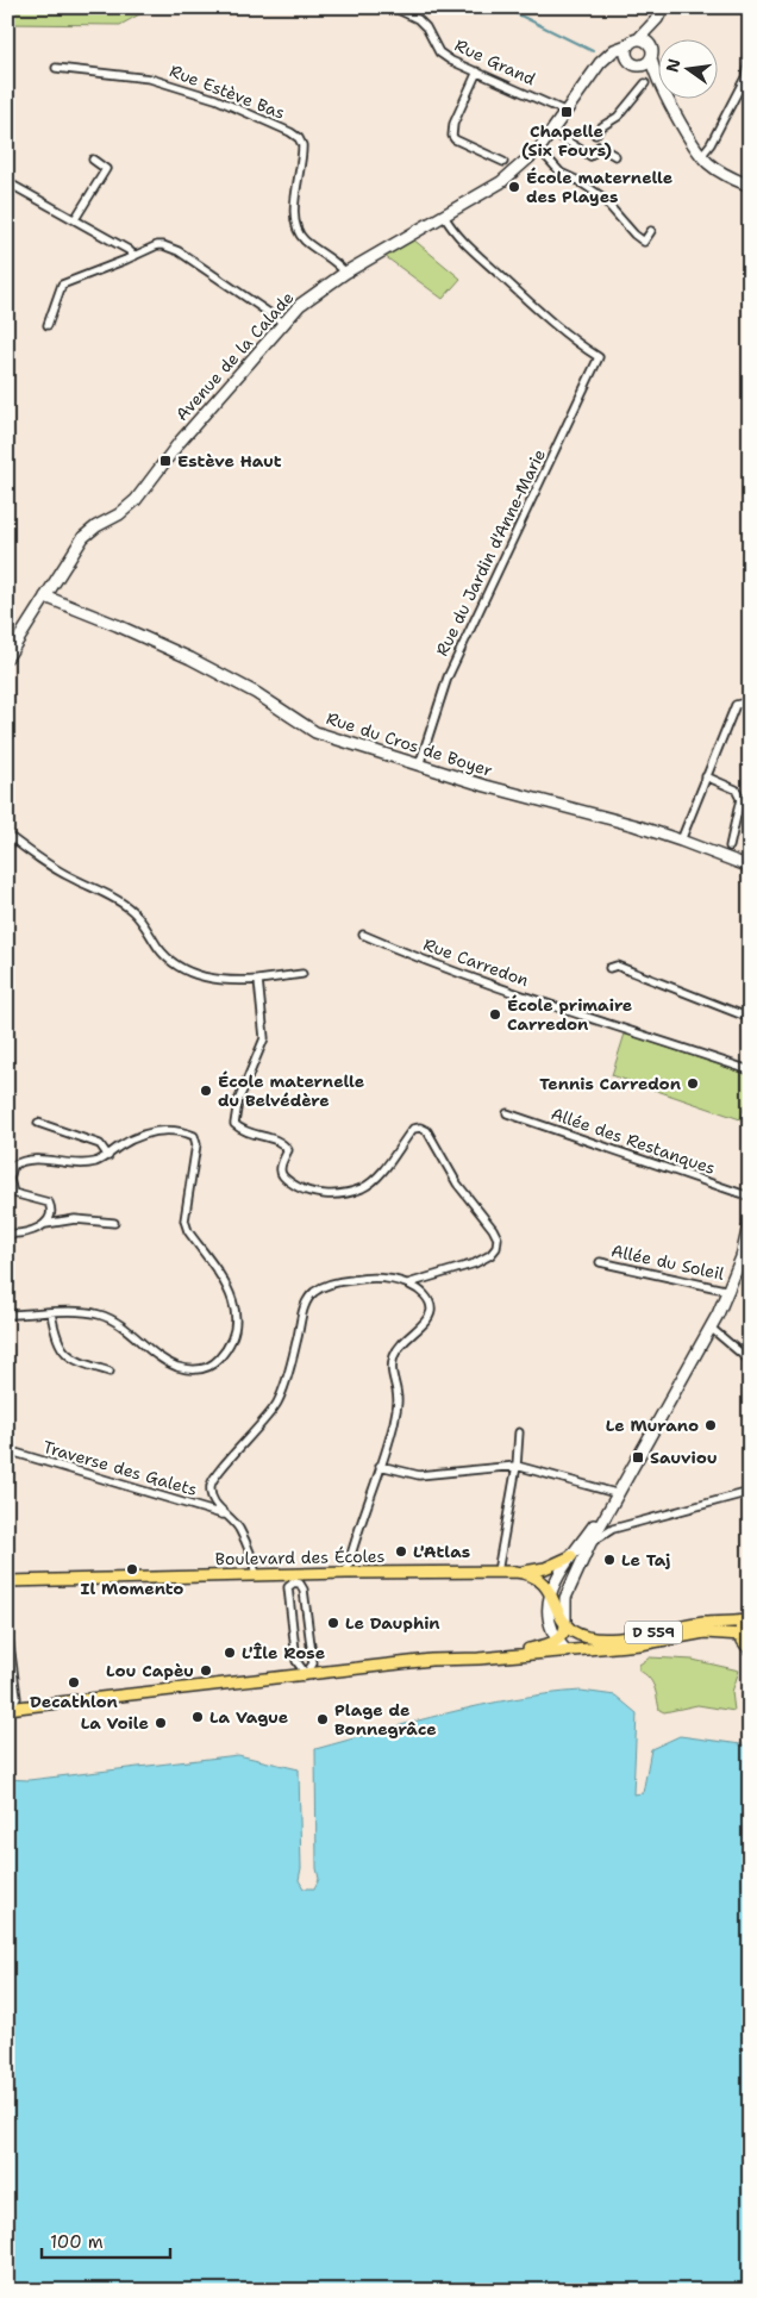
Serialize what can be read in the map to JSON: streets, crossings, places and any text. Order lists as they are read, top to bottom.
{
  "streets": {
    "main road": ["Boulevard des Écoles", "D 559"],
    "street": [
      "Rue Grand",
      "Rue Estève Bas",
      "Avenue de la Calade",
      "Rue du Jardin d'Anne-Marie",
      "Rue du Cros de Boyer",
      "Rue Carredon",
      "Allée des Restanques",
      "Allée du Soleil",
      "Traverse des Galets"
    ]
  },
  "crossings": [
    ["Rue Grand", "Avenue de la Calade"],
    ["Rue Estève Bas", "Avenue de la Calade"],
    ["Avenue de la Calade", "Rue du Jardin d'Anne-Marie"],
    ["Avenue de la Calade", "Rue du Cros de Boyer"],
    ["Rue du Jardin d'Anne-Marie", "Rue du Cros de Boyer"]
  ],
  "places": {
    "transit": ["Chapelle (Six Fours)", "Estève Haut", "Sauviou"],
    "other": [
      "École maternelle des Playes",
      "École primaire Carredon",
      "Tennis Carredon",
      "École maternelle du Belvédère",
      "Le Murano",
      "L'Atlas",
      "Le Taj",
      "Il Momento",
      "Le Dauphin",
      "L'Île Rose",
      "Lou Capèu",
      "Decathlon",
      "La Vague",
      "Plage de Bonnegrâce",
      "La Voile"
    ]
  },
  "scale_bar": "100 m",
  "north": "left"
}
